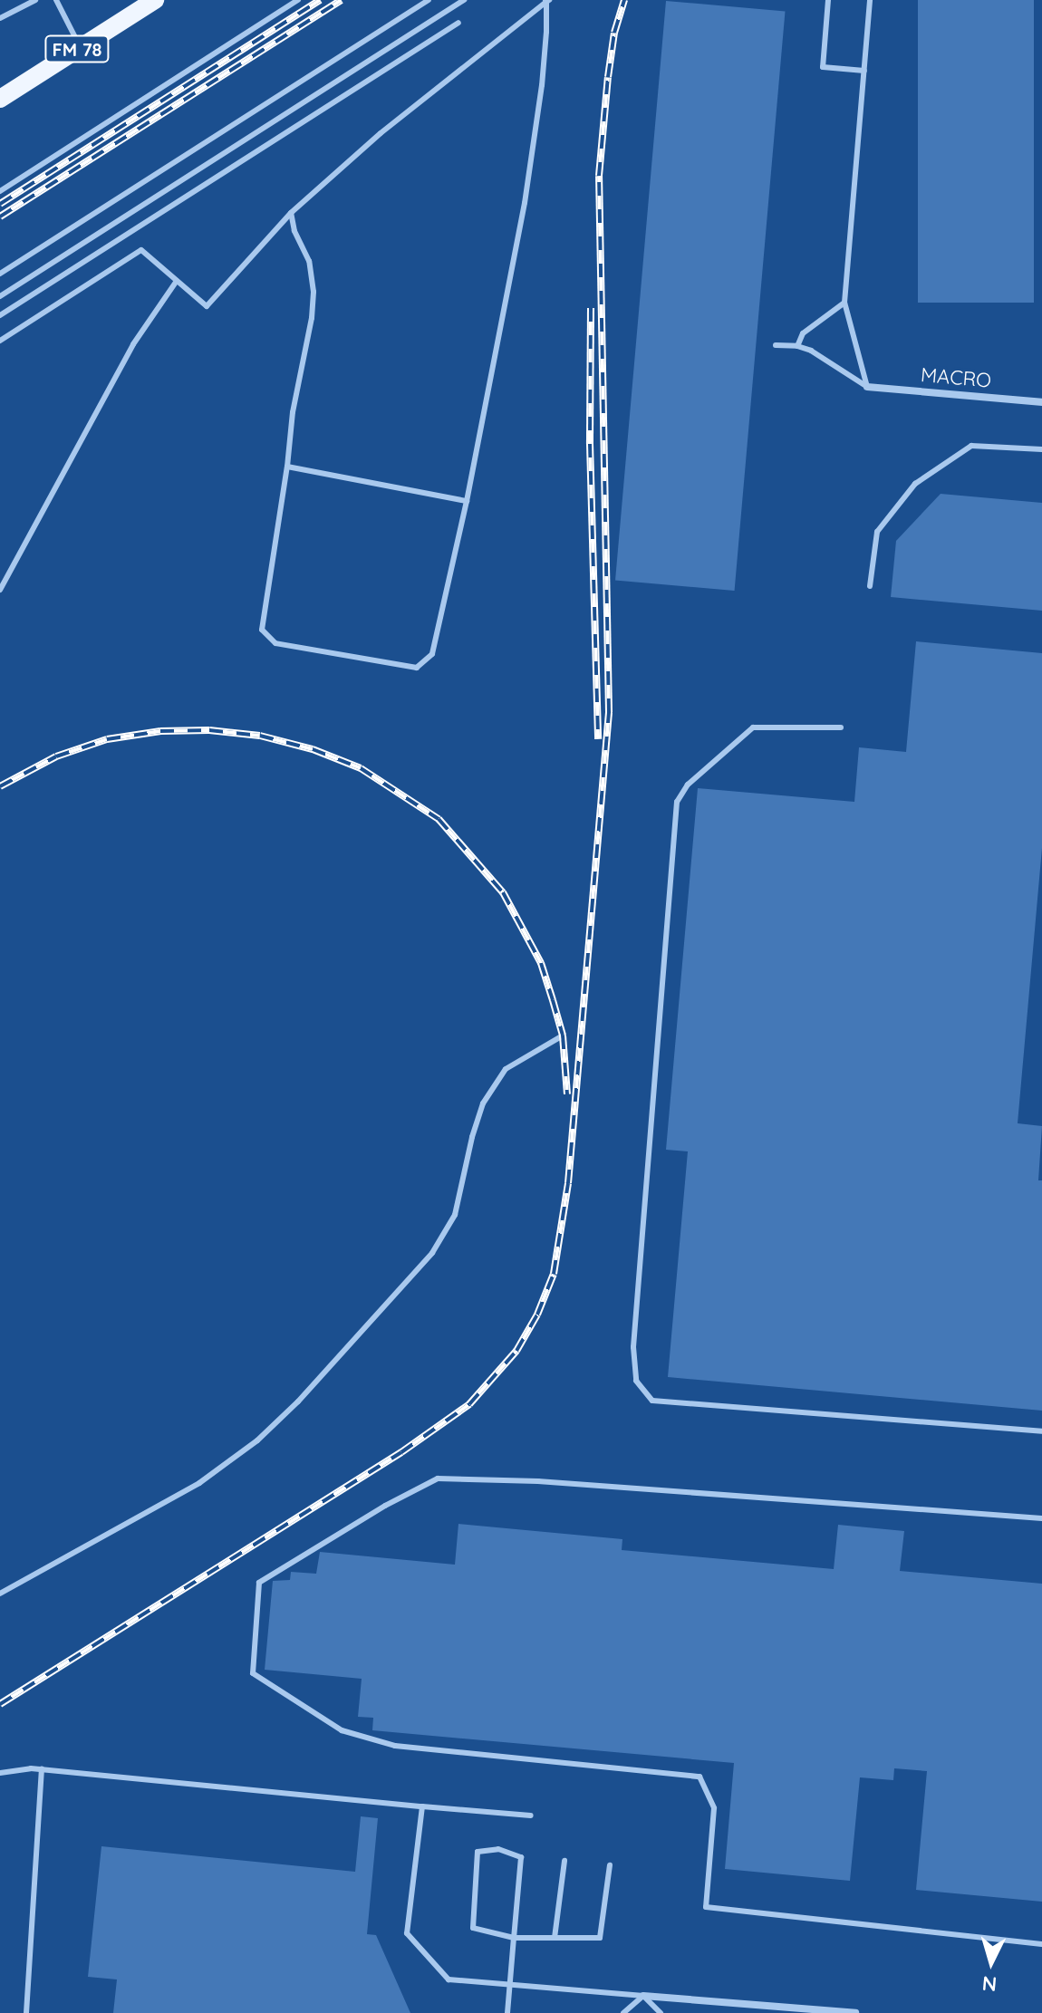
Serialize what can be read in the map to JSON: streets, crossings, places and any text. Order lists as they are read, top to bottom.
{
  "streets": {
    "main road": ["FM 78"],
    "street": ["MACRO"]
  },
  "north": "bottom"
}
